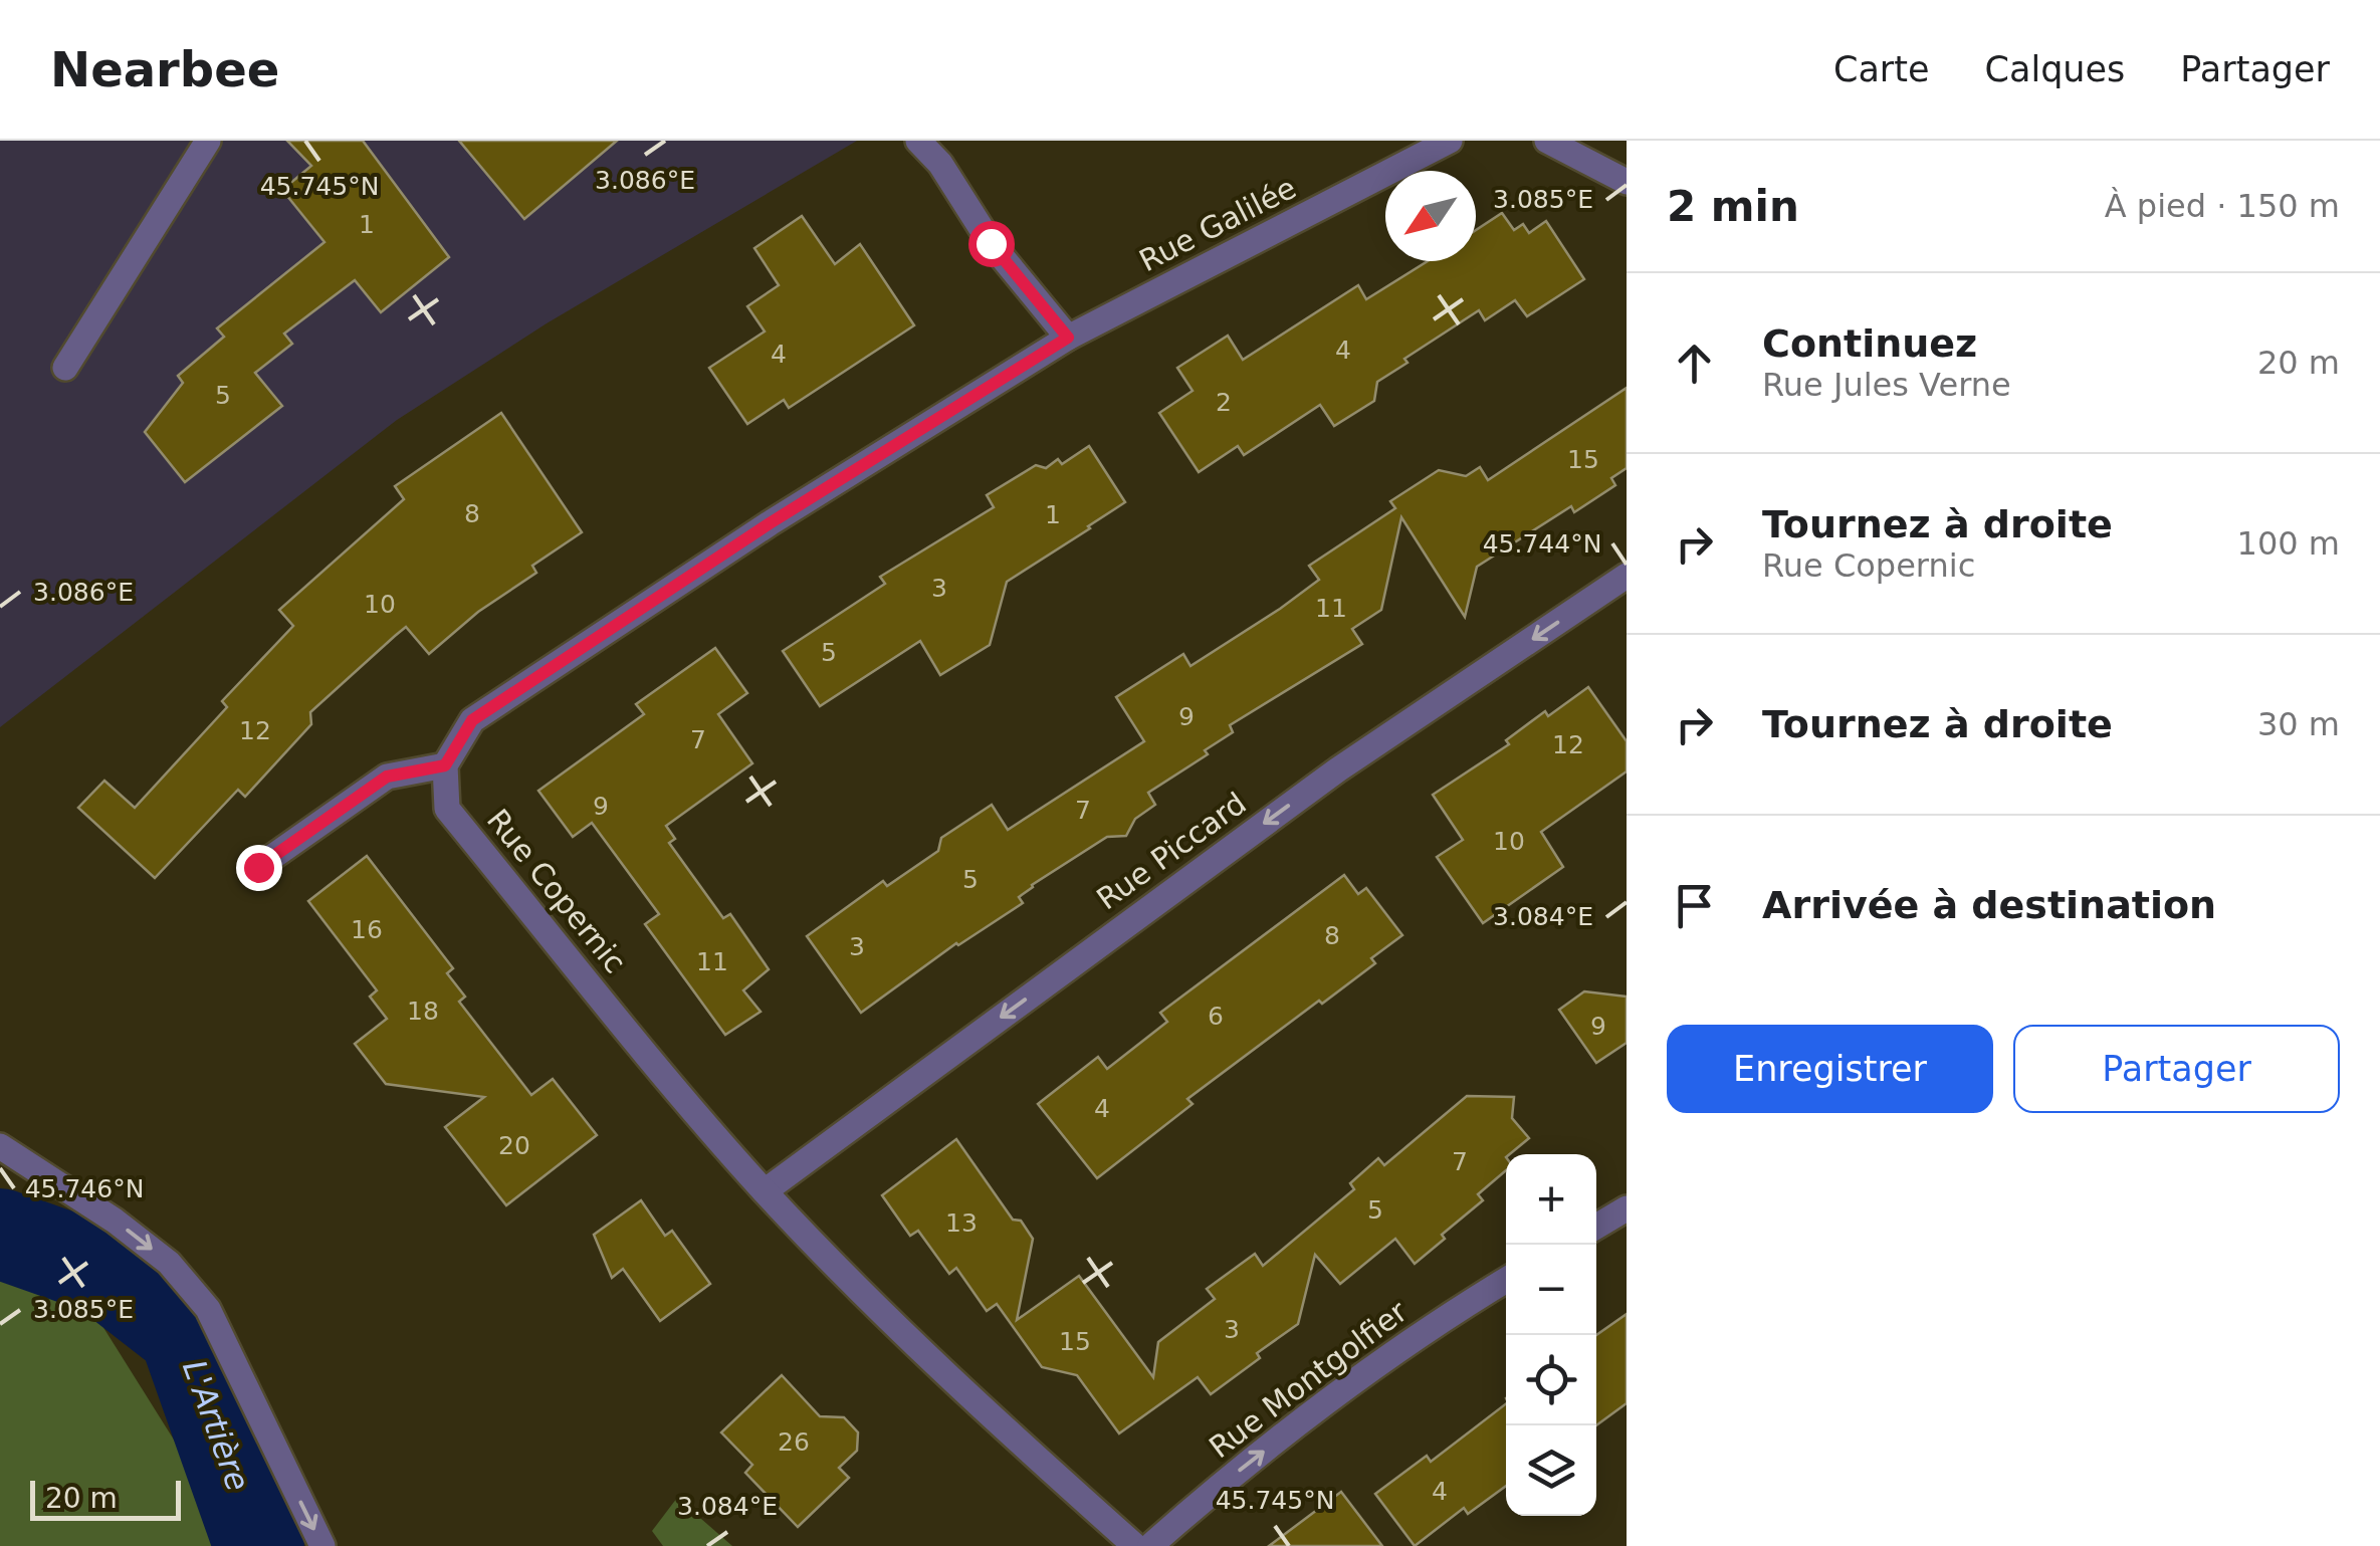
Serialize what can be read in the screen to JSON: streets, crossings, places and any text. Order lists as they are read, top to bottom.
{
  "streets": {
    "street": [
      "Rue Galilée",
      "Rue Piccard",
      "Rue Copernic",
      "Rue Montgolfier"
    ]
  },
  "crossings": [
    ["Rue Piccard", "Rue Copernic"]
  ],
  "one_way": ["Rue Piccard", "Rue Montgolfier"],
  "water": ["L'Artière"],
  "house_numbers": [
    "1",
    "4",
    "4",
    "5",
    "2",
    "15",
    "8",
    "1",
    "3",
    "10",
    "11",
    "5",
    "9",
    "12",
    "7",
    "12",
    "9",
    "7",
    "10",
    "5",
    "16",
    "8",
    "3",
    "11",
    "18",
    "6",
    "9",
    "4",
    "20",
    "7",
    "5",
    "13",
    "3",
    "15",
    "26",
    "4"
  ],
  "scale_bar": "20 m",
  "north": "bottom left",
  "page": {
    "header": "Nearbee",
    "nav": ["Carte", "Calques", "Partager"],
    "heading": ["2 min", "À pied · 150 m"],
    "list": [
      ["Continuez", "Rue Jules Verne", "20 m"],
      ["Tournez à droite", "Rue Copernic", "100 m"],
      ["Tournez à droite", "30 m"],
      "Arrivée à destination"
    ],
    "buttons": ["Enregistrer", "Partager"],
    "map_buttons": ["+", "−"],
    "scale": "20 m"
  },
  "coordinates": [
    "3.086°E",
    "45.745°N",
    "3.085°E",
    "45.744°N",
    "3.084°E",
    "45.746°N"
  ]
}
